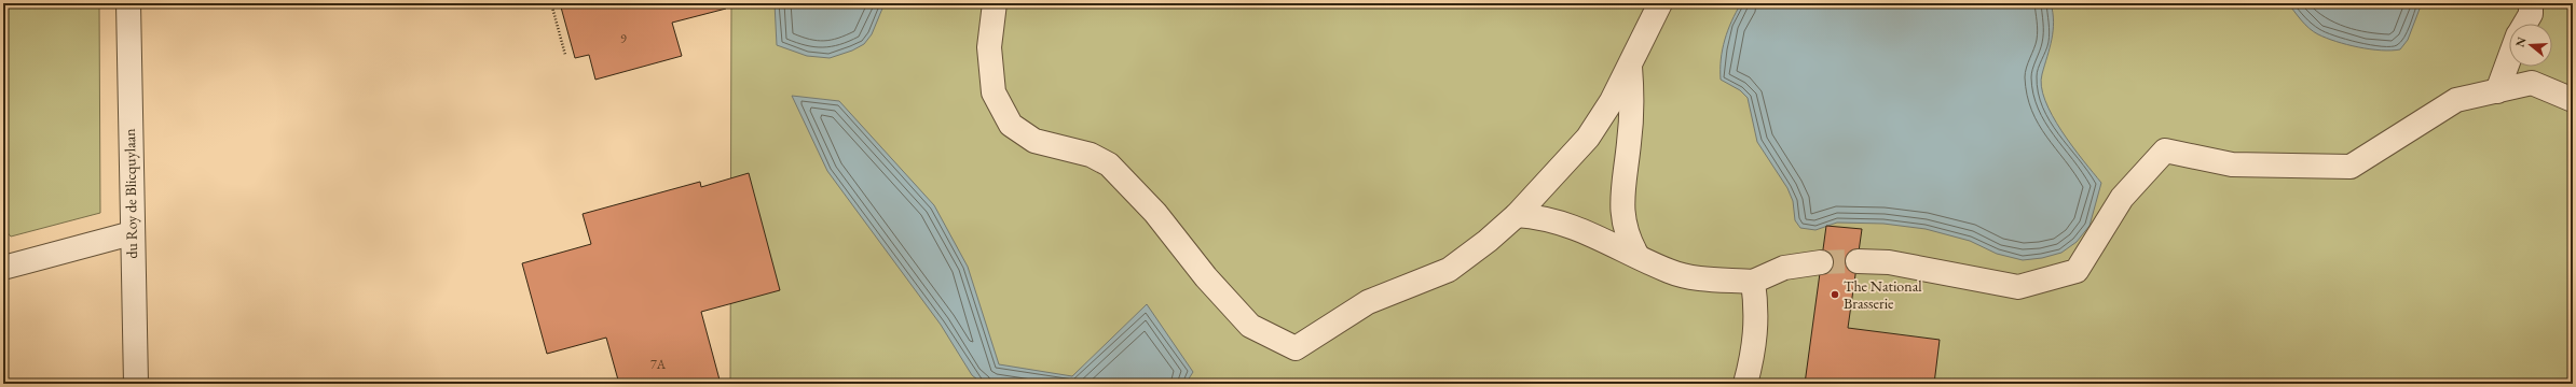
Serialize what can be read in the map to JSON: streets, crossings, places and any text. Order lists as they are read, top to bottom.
{
  "streets": {
    "street": ["du Roy de Blicquylaan"]
  },
  "places": ["The National Brasserie"],
  "house_numbers": ["9", "7A"],
  "north": "left"
}
